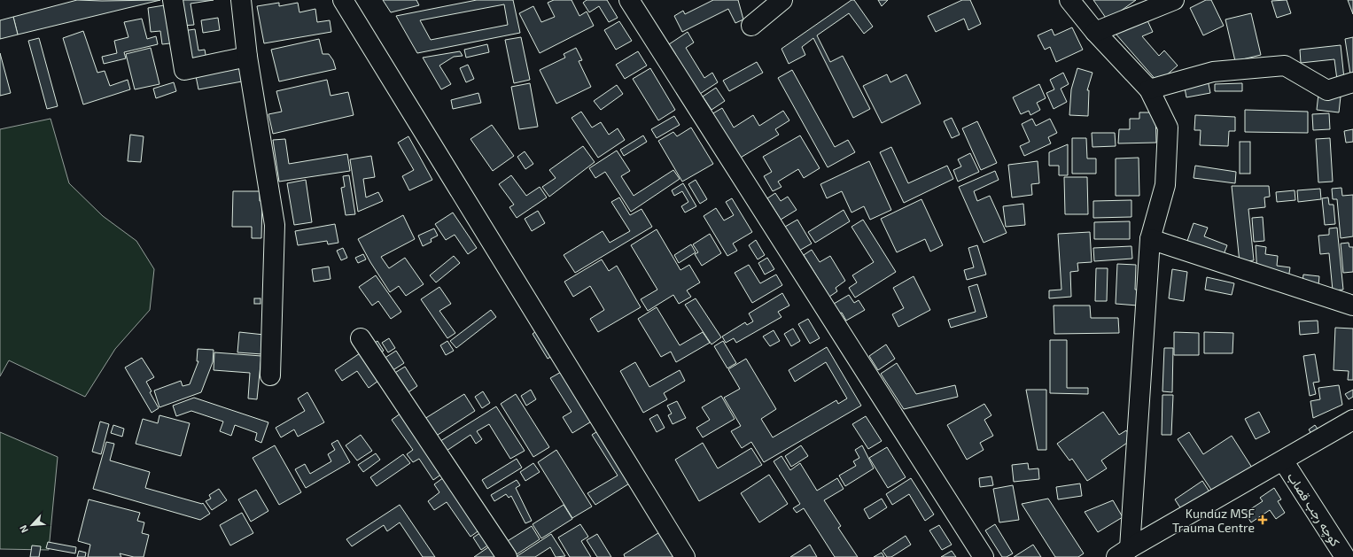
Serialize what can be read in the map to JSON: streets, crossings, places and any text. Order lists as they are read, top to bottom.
{
  "streets": {
    "street": ["کوچه رجب قصاب"]
  },
  "places": {
    "health": ["Kunduz MSF Trauma Centre"]
  },
  "north": "bottom left"
}
